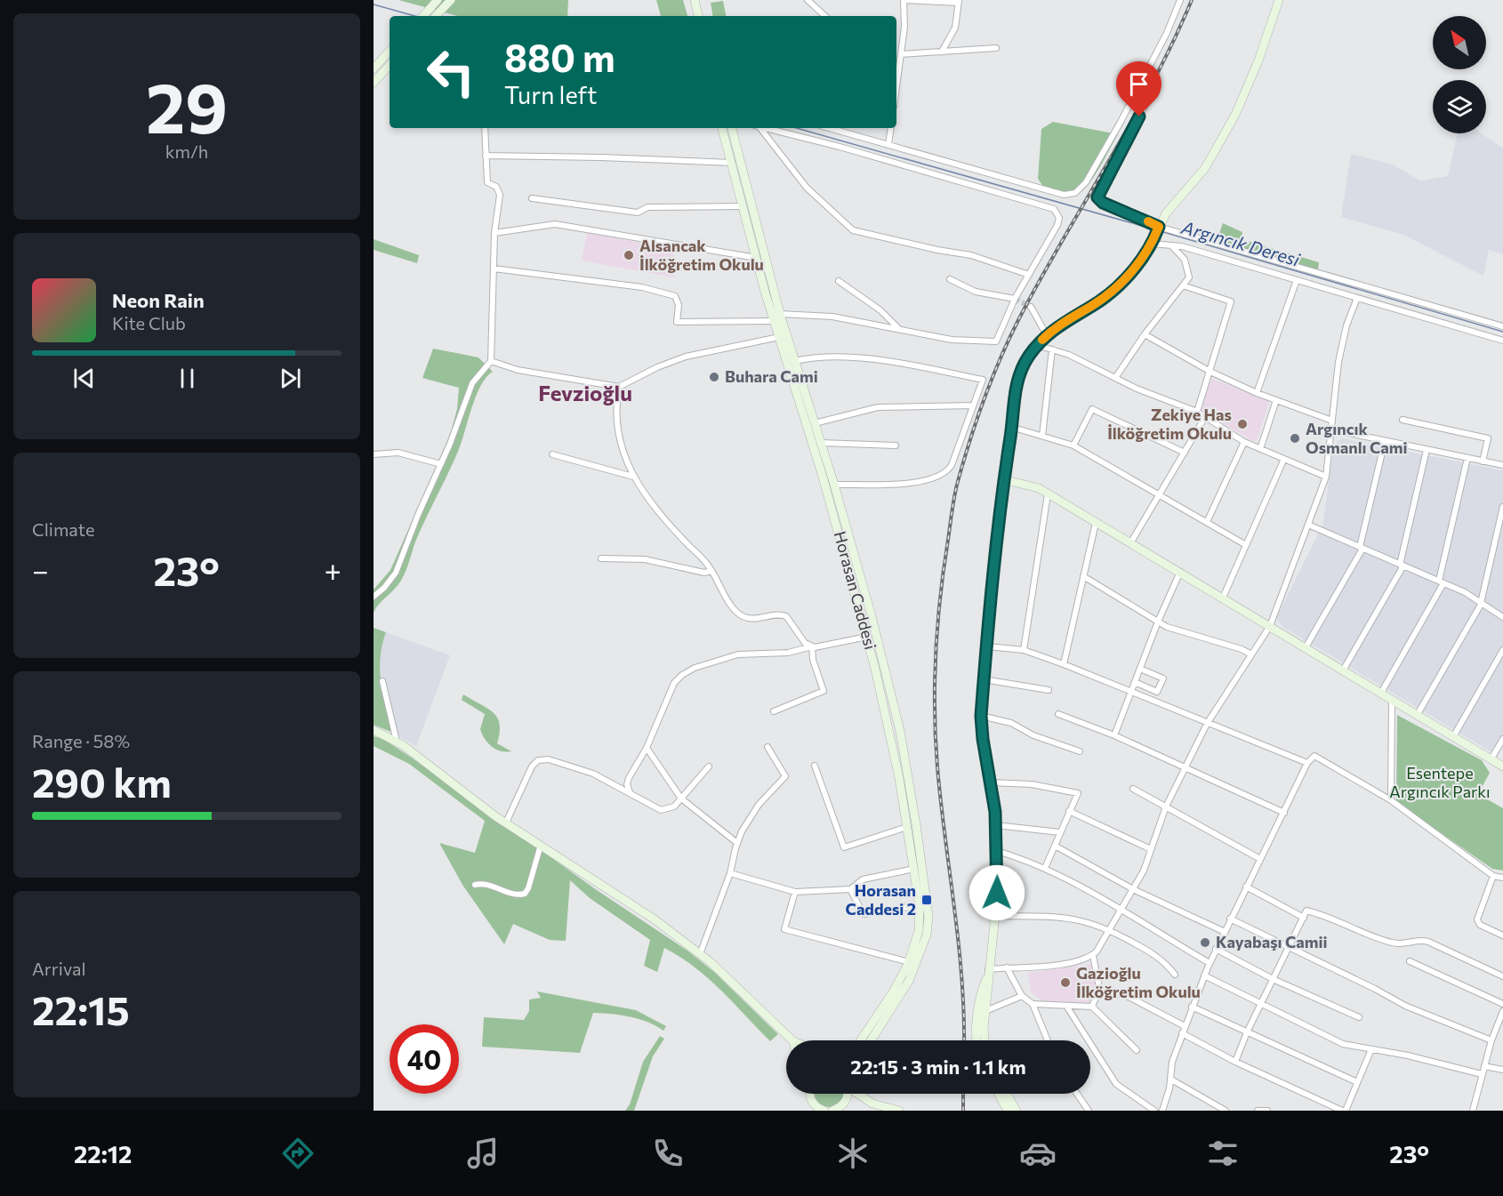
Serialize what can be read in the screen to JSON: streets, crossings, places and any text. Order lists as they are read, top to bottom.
{
  "streets": {
    "street": ["Horasan Caddesi"]
  },
  "districts": ["Fevzioğlu"],
  "water": ["Argıncık Deresi"],
  "parks": ["Esentepe Argıncık Parkı"],
  "places": {
    "other": [
      "Alsancak İlköğretim Okulu",
      "Buhara Cami",
      "Zekiye Has İlköğretim Okulu",
      "Argıncık Osmanlı Cami",
      "Kayabaşı Camii",
      "Gazioğlu İlköğretim Okulu"
    ],
    "transit": ["Horasan Caddesi 2"]
  },
  "north": "top left",
  "page": {
    "tile": [
      ["29", "km/h"],
      "Climate",
      ["Range · 58%", "290 km"],
      ["Arrival", "22:15"]
    ],
    "turn": ["880 m", "Turn left"],
    "song": ["Neon Rain", "Kite Club"],
    "heat": ["−", "23°", "+"],
    "limit": "40",
    "trip": "22:15 · 3 min · 1.1 km",
    "tabs": ["22:12", "23°"]
  }
}
